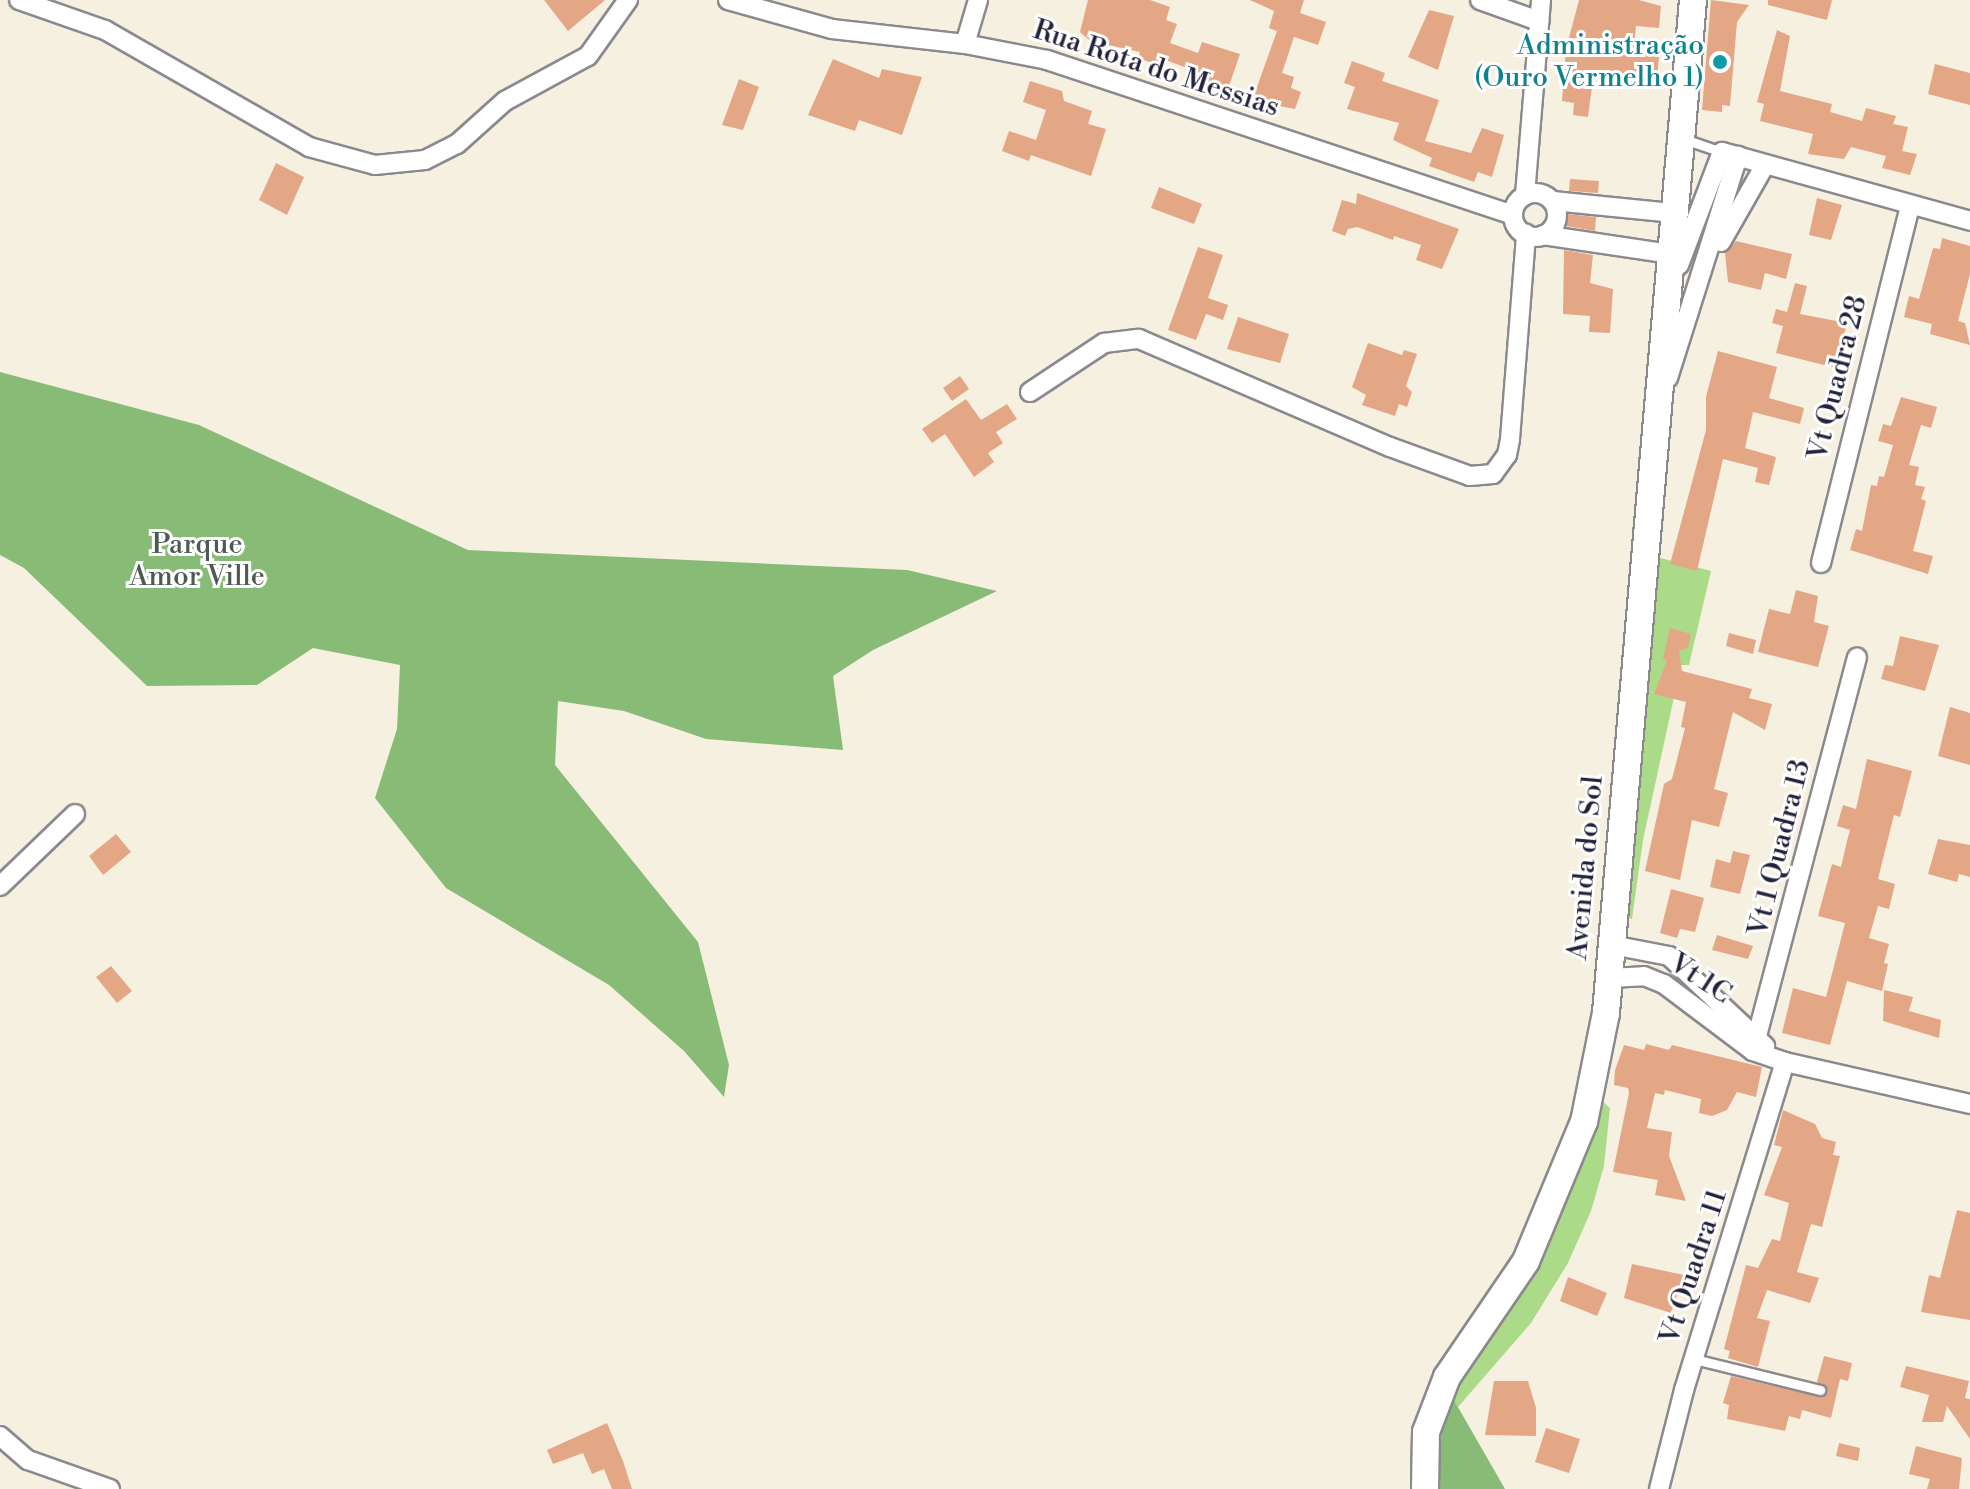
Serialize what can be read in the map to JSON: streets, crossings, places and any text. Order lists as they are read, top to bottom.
{
  "streets": {
    "street": [
      "Rua Rota do Messias",
      "Vt Quadra 28",
      "Vt 1 Quadra 13",
      "Avenida do Sol",
      "Vt 1C",
      "Vt Quadra 11"
    ]
  },
  "crossings": [
    ["Vt 1 Quadra 13", "Vt 1C"],
    ["Vt 1 Quadra 13", "Vt Quadra 11"],
    ["Avenida do Sol", "Vt 1C"],
    ["Vt 1C", "Vt Quadra 11"]
  ],
  "parks": ["Parque Amor Ville"],
  "places": ["Administração (Ouro Vermelho 1)"]
}
